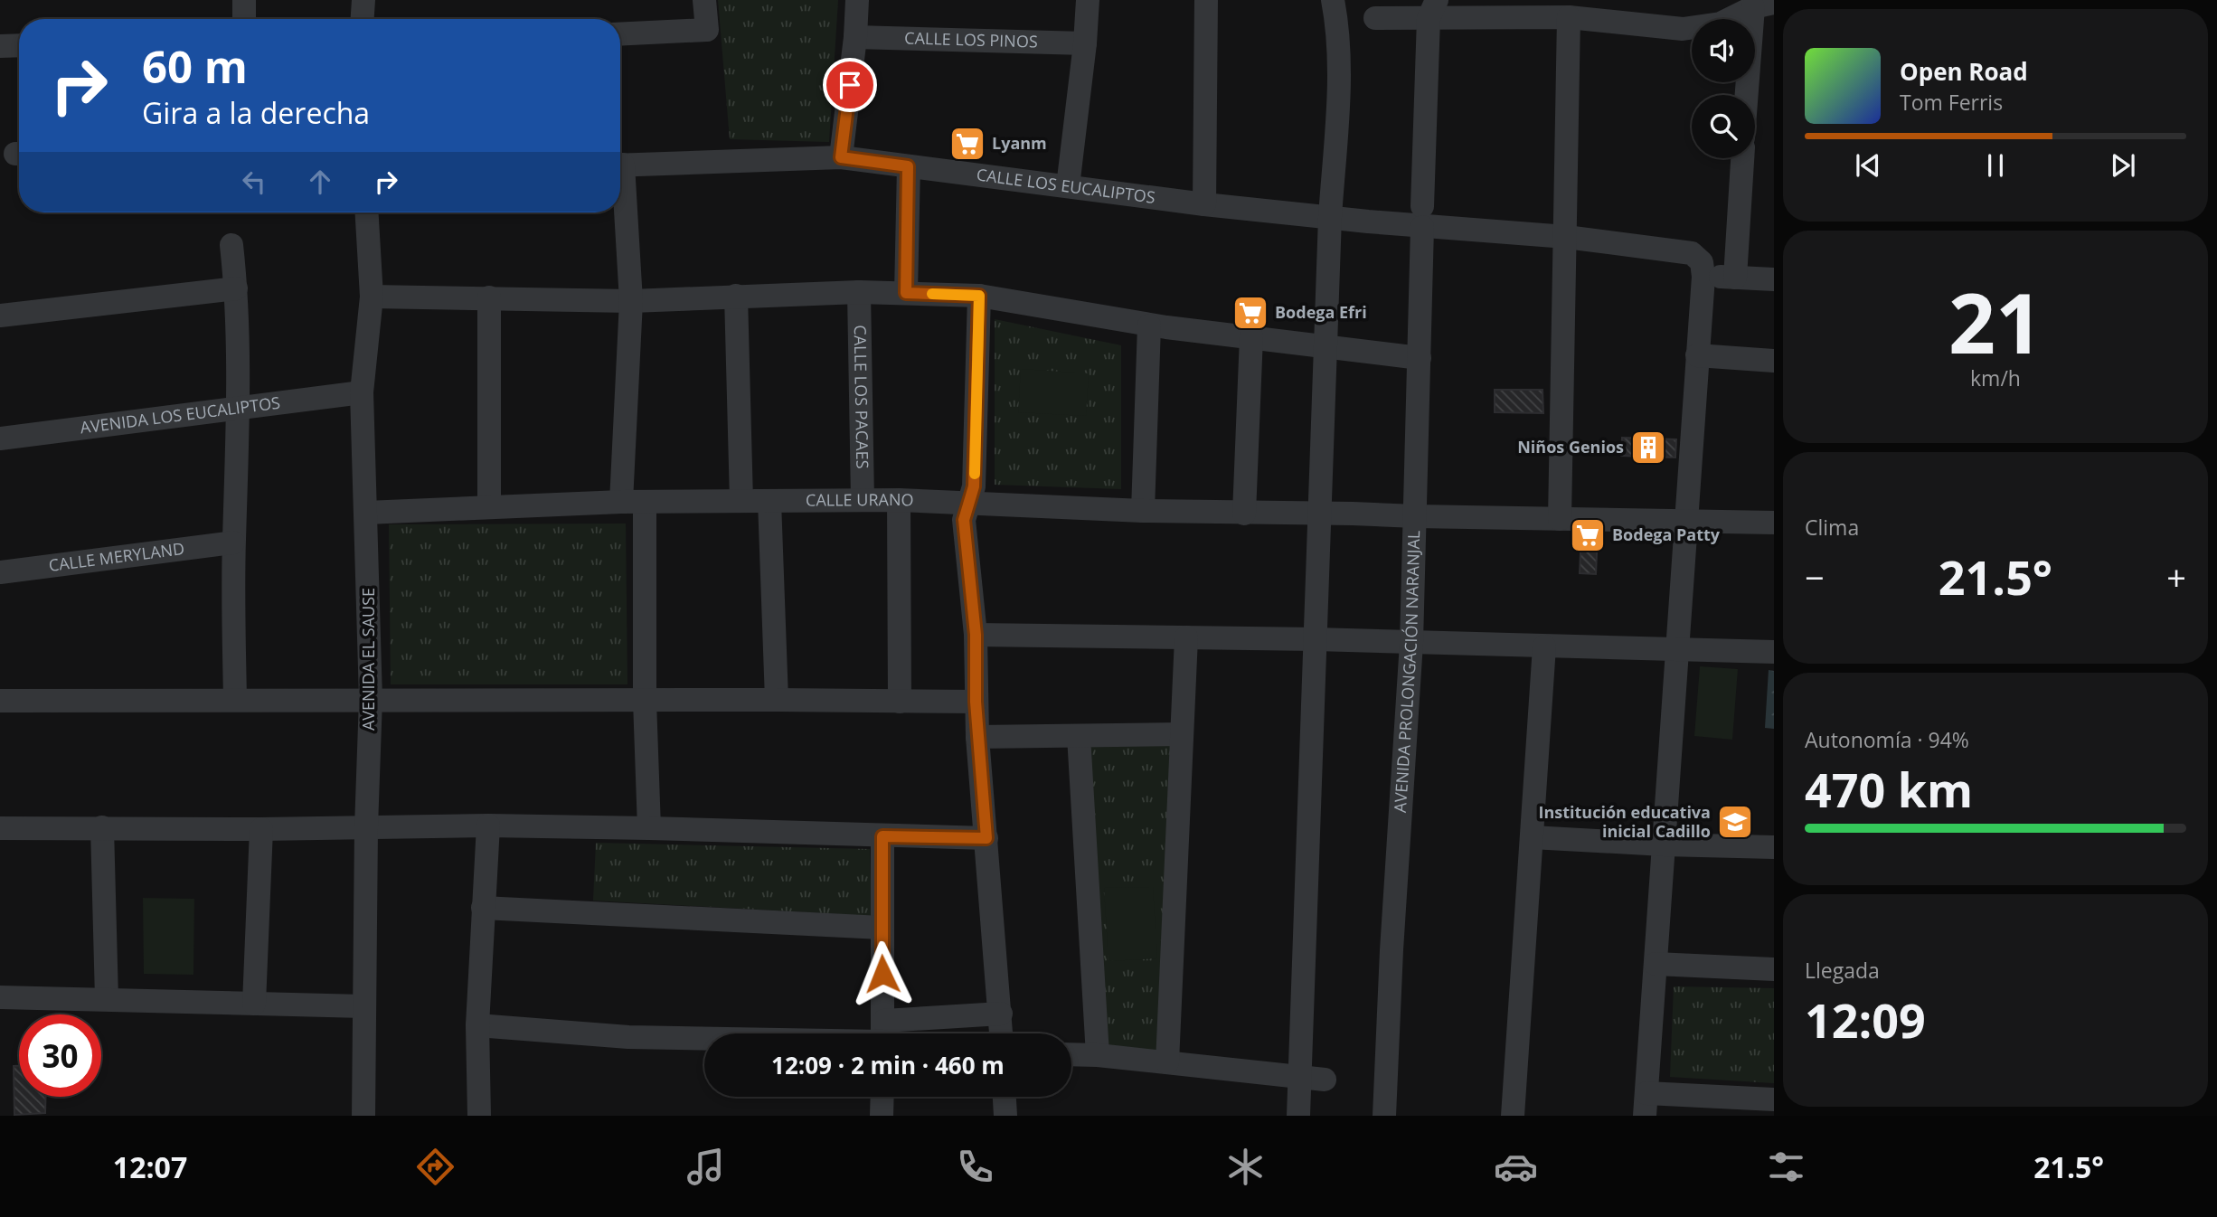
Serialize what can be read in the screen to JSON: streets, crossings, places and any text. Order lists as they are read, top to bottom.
{
  "streets": {
    "street": [
      "CALLE LOS PINOS",
      "CALLE LOS EUCALIPTOS",
      "CALLE LOS PACAES",
      "AVENIDA LOS EUCALIPTOS",
      "CALLE URANO",
      "CALLE MERYLAND",
      "AVENIDA EL SAUSE",
      "AVENIDA PROLONGACIÓN NARANJAL"
    ]
  },
  "crossings": [
    ["CALLE LOS EUCALIPTOS", "AVENIDA PROLONGACIÓN NARANJAL"],
    ["CALLE LOS PACAES", "CALLE URANO"],
    ["AVENIDA LOS EUCALIPTOS", "AVENIDA EL SAUSE"],
    ["CALLE URANO", "AVENIDA EL SAUSE"],
    ["CALLE URANO", "AVENIDA PROLONGACIÓN NARANJAL"]
  ],
  "places": {
    "supermarket": ["Lyanm", "Bodega Efri", "Bodega Patty"],
    "building": ["Niños Genios"],
    "school or university": ["Institución educativa inicial Cadillo"]
  },
  "page": {
    "turn": ["60 m", "Gira a la derecha"],
    "song": ["Open Road", "Tom Ferris"],
    "tile": [
      ["21", "km/h"],
      "Clima",
      ["Autonomía · 94%", "470 km"],
      ["Llegada", "12:09"]
    ],
    "heat": ["−", "21.5°", "+"],
    "limit": "30",
    "trip": "12:09 · 2 min · 460 m",
    "tabs": ["12:07", "21.5°"]
  }
}
